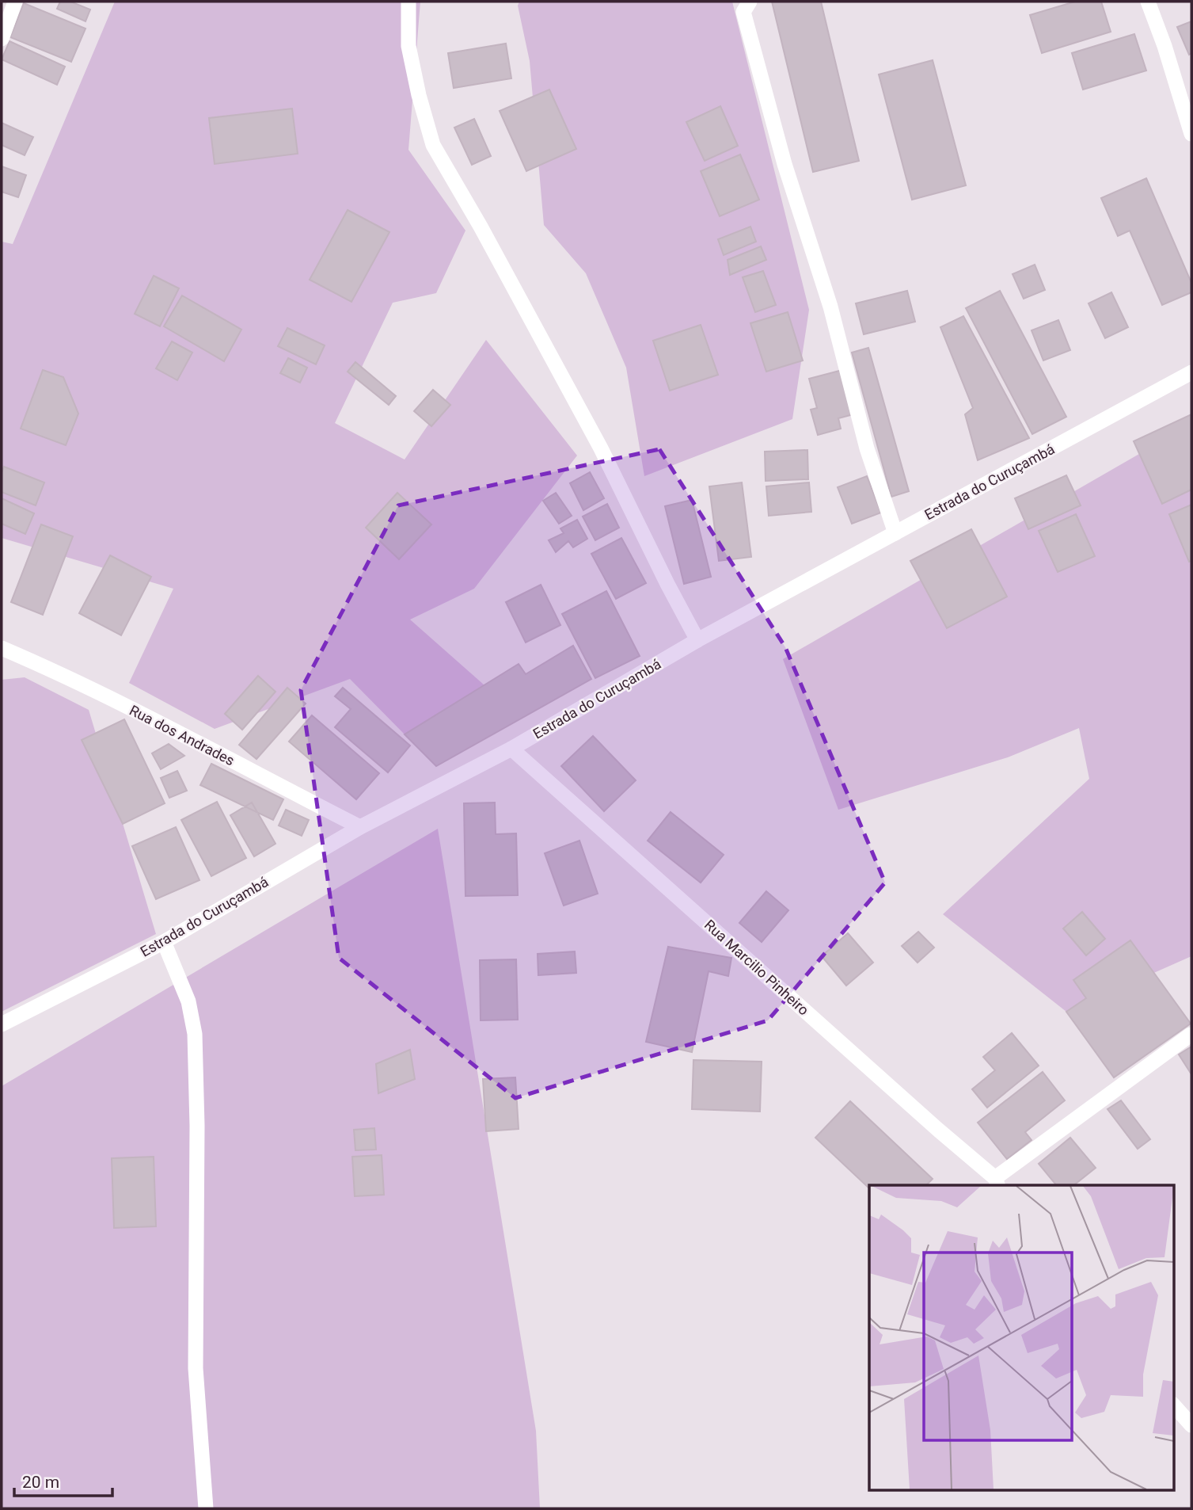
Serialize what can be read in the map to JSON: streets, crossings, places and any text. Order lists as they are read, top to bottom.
{
  "streets": {
    "street": ["Estrada do Curuçambá", "Rua dos Andrades", "Rua Marcilio Pinheiro"]
  },
  "crossings": [
    ["Estrada do Curuçambá", "Rua dos Andrades"],
    ["Estrada do Curuçambá", "Rua Marcilio Pinheiro"]
  ],
  "scale_bar": "20 m"
}
